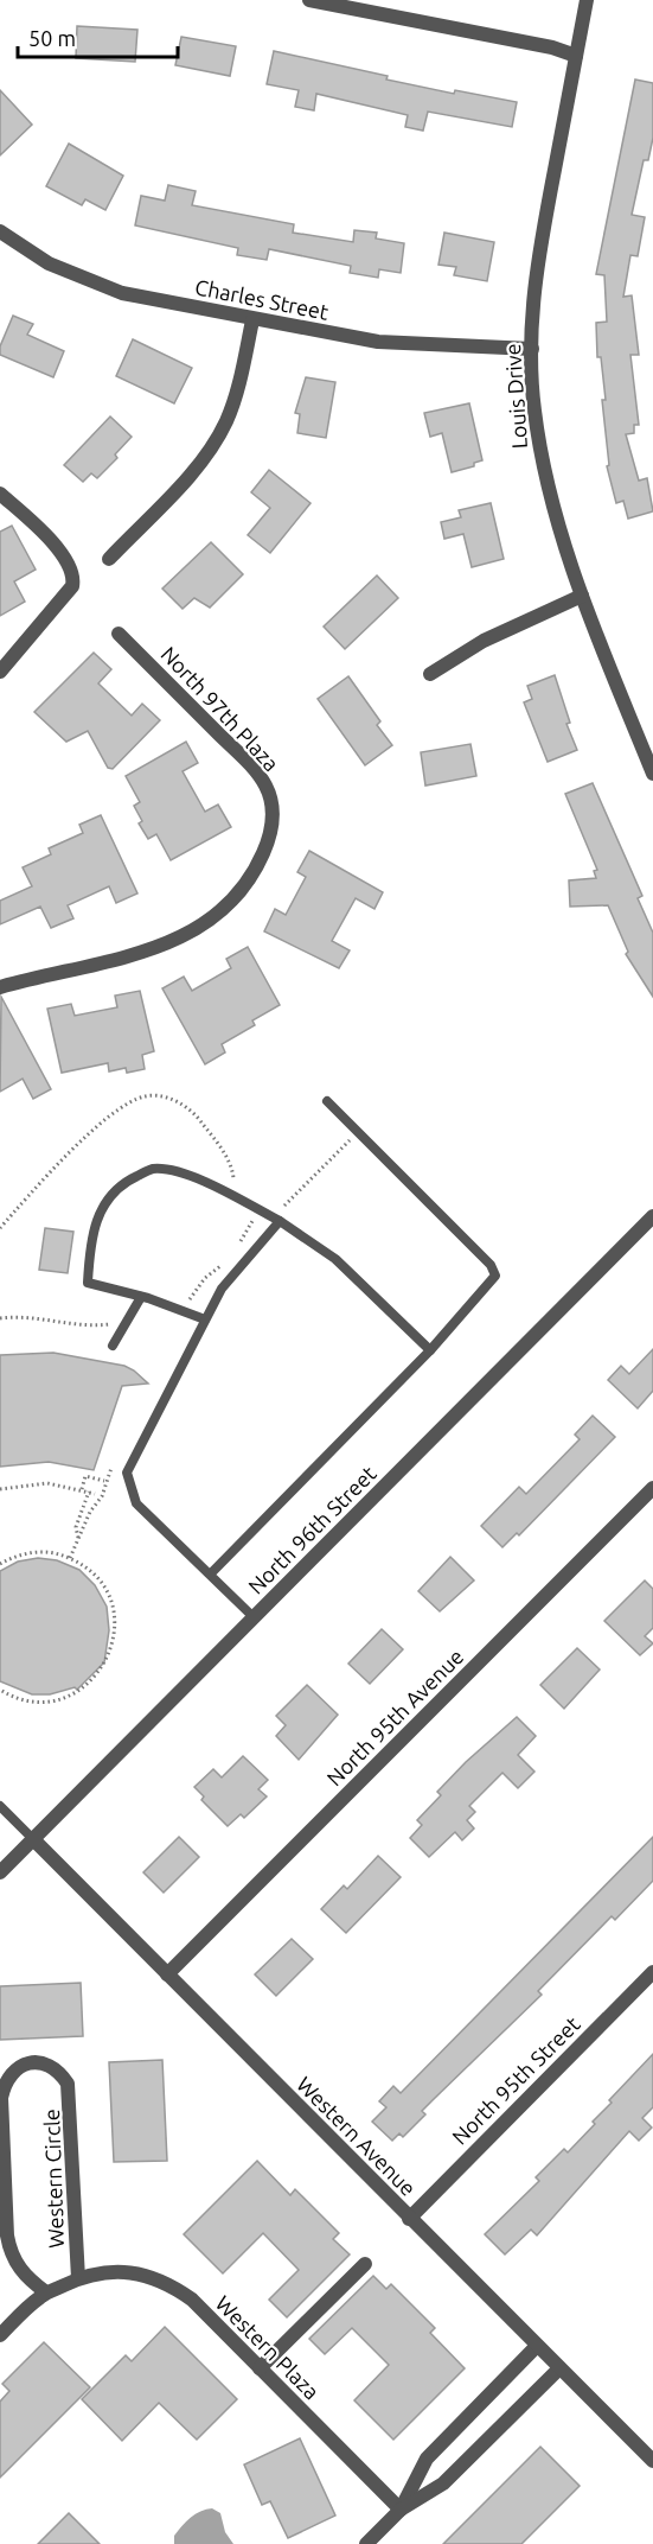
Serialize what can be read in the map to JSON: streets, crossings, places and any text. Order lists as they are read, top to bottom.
{
  "streets": {
    "street": [
      "Charles Street",
      "Louis Drive",
      "North 97th Plaza",
      "North 96th Street",
      "North 95th Avenue",
      "North 95th Street",
      "Western Avenue",
      "Western Circle",
      "Western Plaza"
    ]
  },
  "crossings": [
    ["Charles Street", "Louis Drive"],
    ["North 96th Street", "Western Avenue"],
    ["North 95th Avenue", "Western Avenue"],
    ["North 95th Street", "Western Avenue"],
    ["Western Circle", "Western Plaza"]
  ],
  "scale_bar": "50 m"
}
